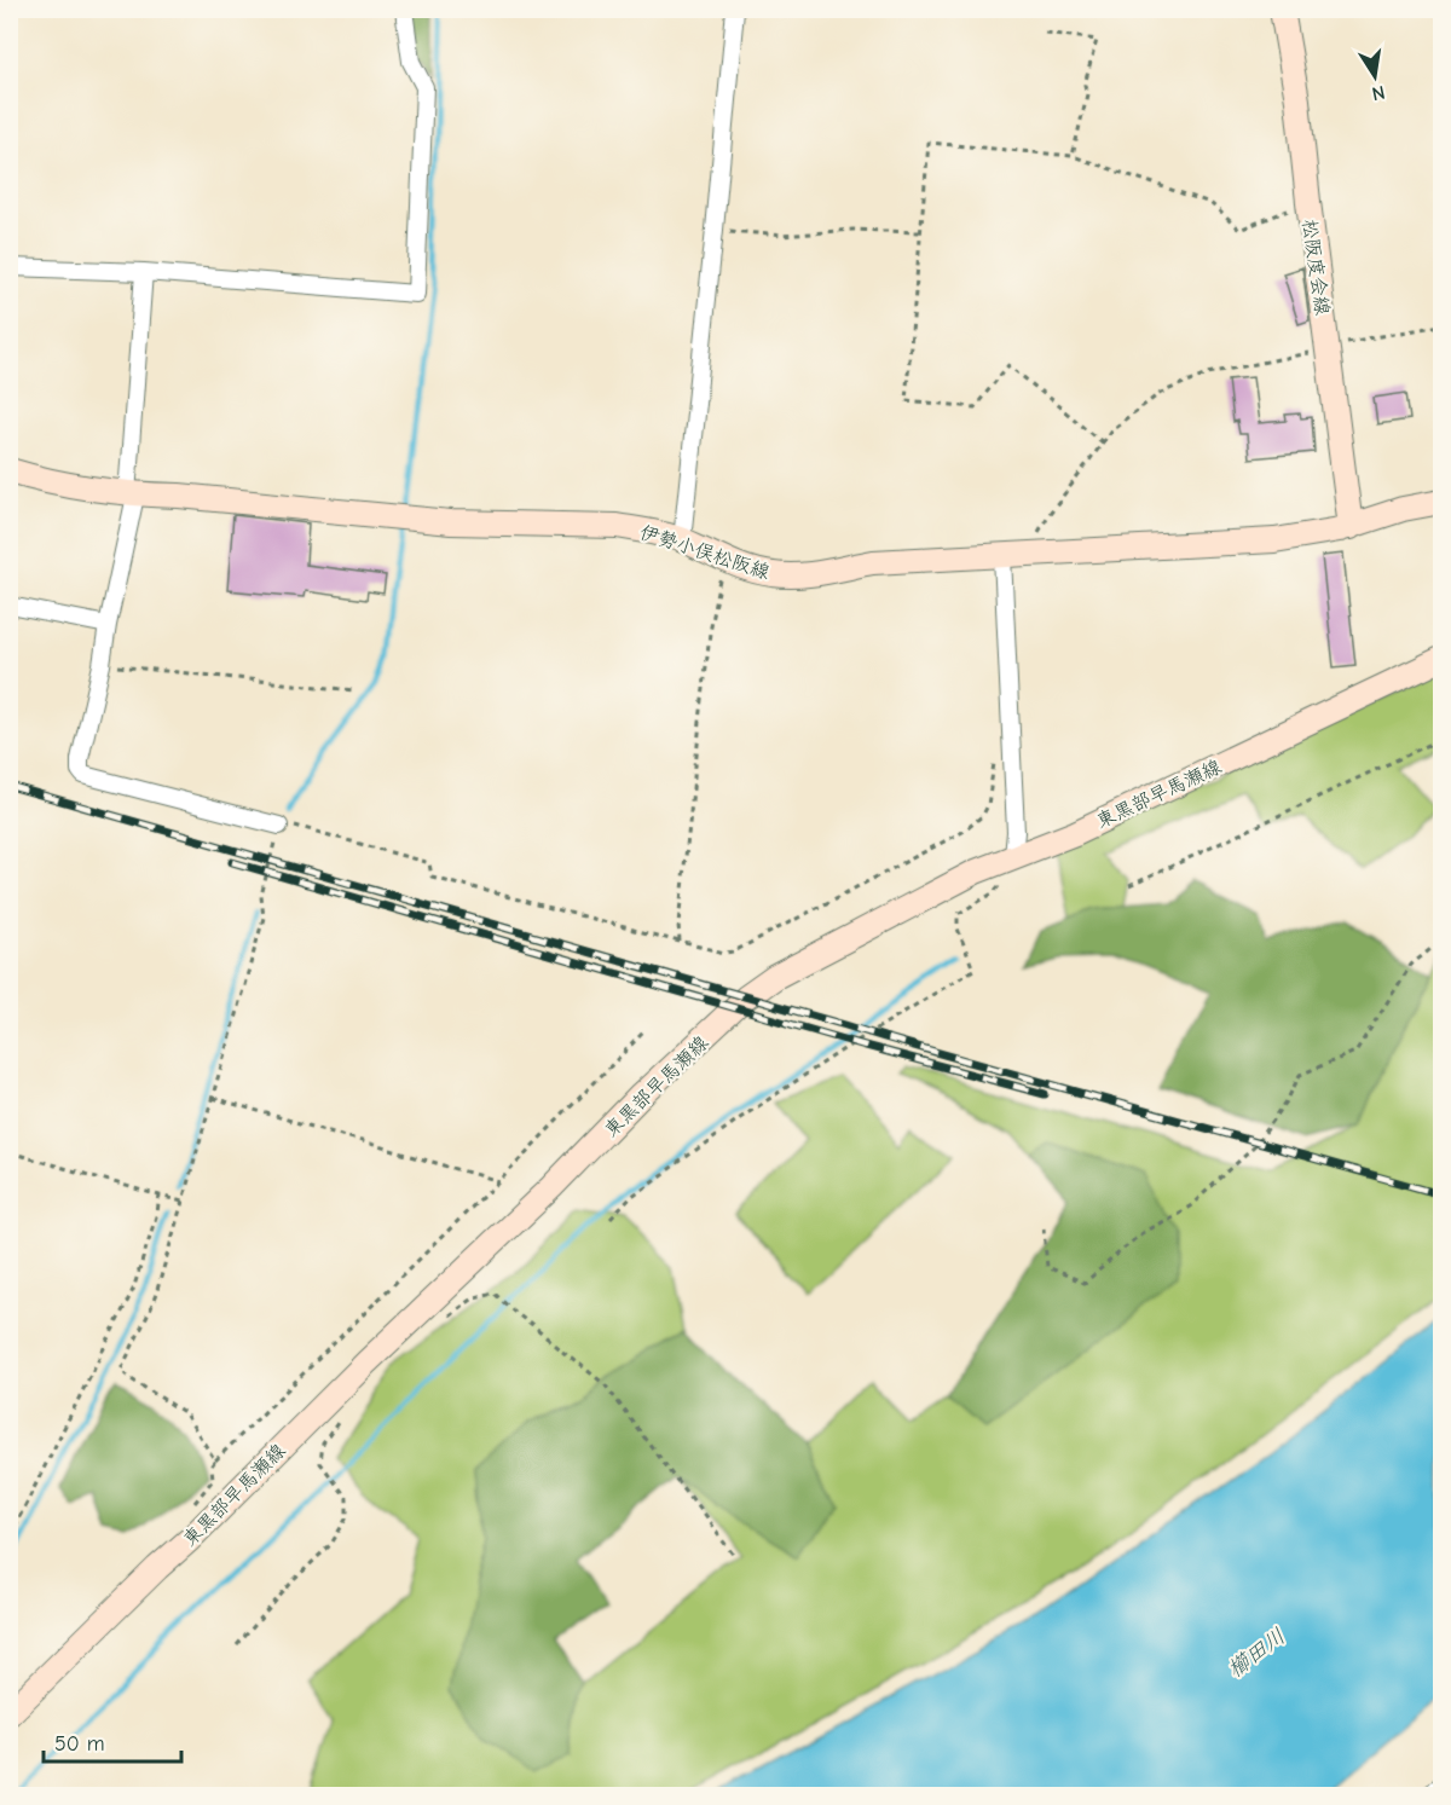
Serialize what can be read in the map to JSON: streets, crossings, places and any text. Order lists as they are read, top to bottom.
{
  "streets": {
    "main road": ["松阪度会線", "伊勢小俣松阪線", "東黒部早馬瀬線"]
  },
  "crossings": [
    ["松阪度会線", "伊勢小俣松阪線"]
  ],
  "water": ["櫛田川"],
  "scale_bar": "50 m",
  "north": "bottom"
}
